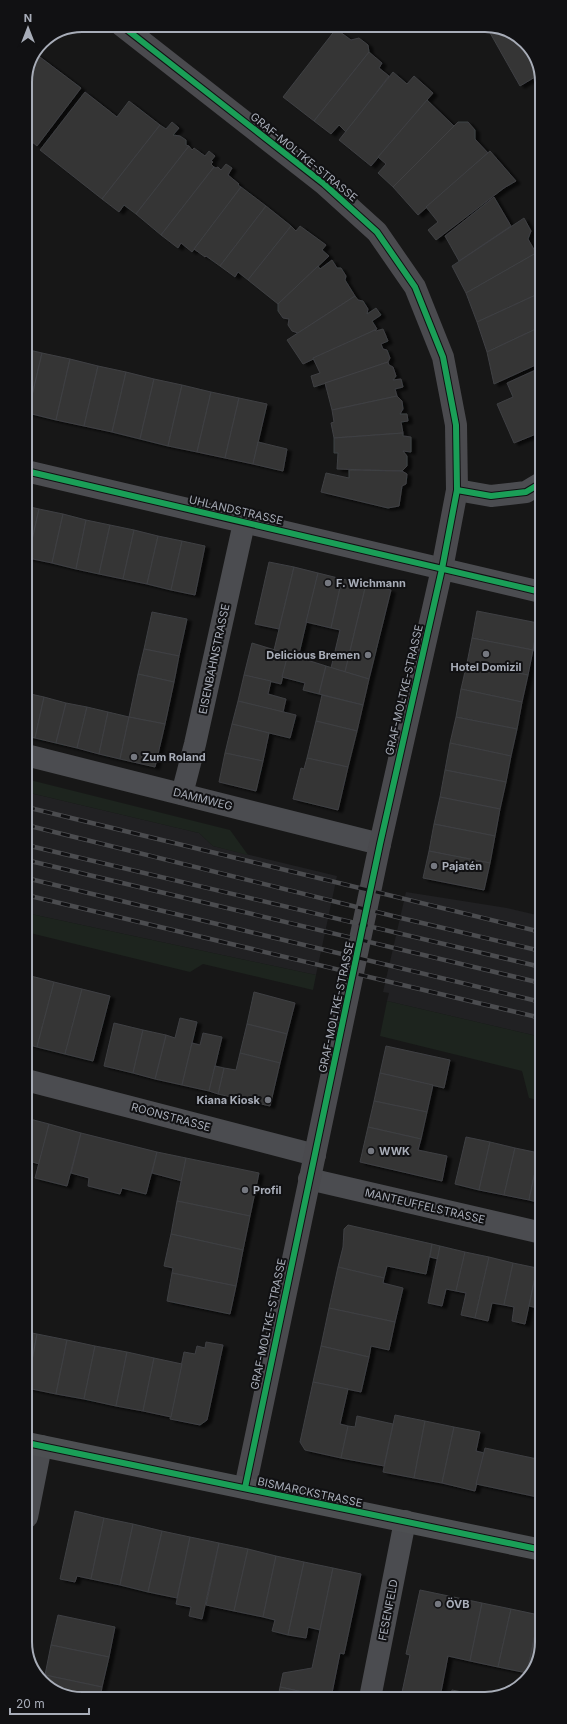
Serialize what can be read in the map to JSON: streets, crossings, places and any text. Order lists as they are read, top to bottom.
{
  "streets": {
    "main road": ["GRAF-MOLTKE-STRASSE", "BISMARCKSTRASSE"],
    "street": [
      "UHLANDSTRASSE",
      "EISENBAHNSTRASSE",
      "DAMMWEG",
      "ROONSTRASSE",
      "MANTEUFFELSTRASSE",
      "FESENFELD"
    ]
  },
  "crossings": [
    ["GRAF-MOLTKE-STRASSE", "UHLANDSTRASSE"],
    ["GRAF-MOLTKE-STRASSE", "DAMMWEG"],
    ["GRAF-MOLTKE-STRASSE", "ROONSTRASSE"],
    ["GRAF-MOLTKE-STRASSE", "MANTEUFFELSTRASSE"],
    ["GRAF-MOLTKE-STRASSE", "BISMARCKSTRASSE"],
    ["UHLANDSTRASSE", "EISENBAHNSTRASSE"],
    ["EISENBAHNSTRASSE", "DAMMWEG"],
    ["BISMARCKSTRASSE", "FESENFELD"]
  ],
  "places": [
    "F. Wichmann",
    "Hotel Domizil",
    "Delicious Bremen",
    "Zum Roland",
    "Pajatén",
    "Kiana Kiosk",
    "WWK",
    "Profil",
    "ÖVB"
  ],
  "scale_bar": "20 m",
  "north": "top"
}
